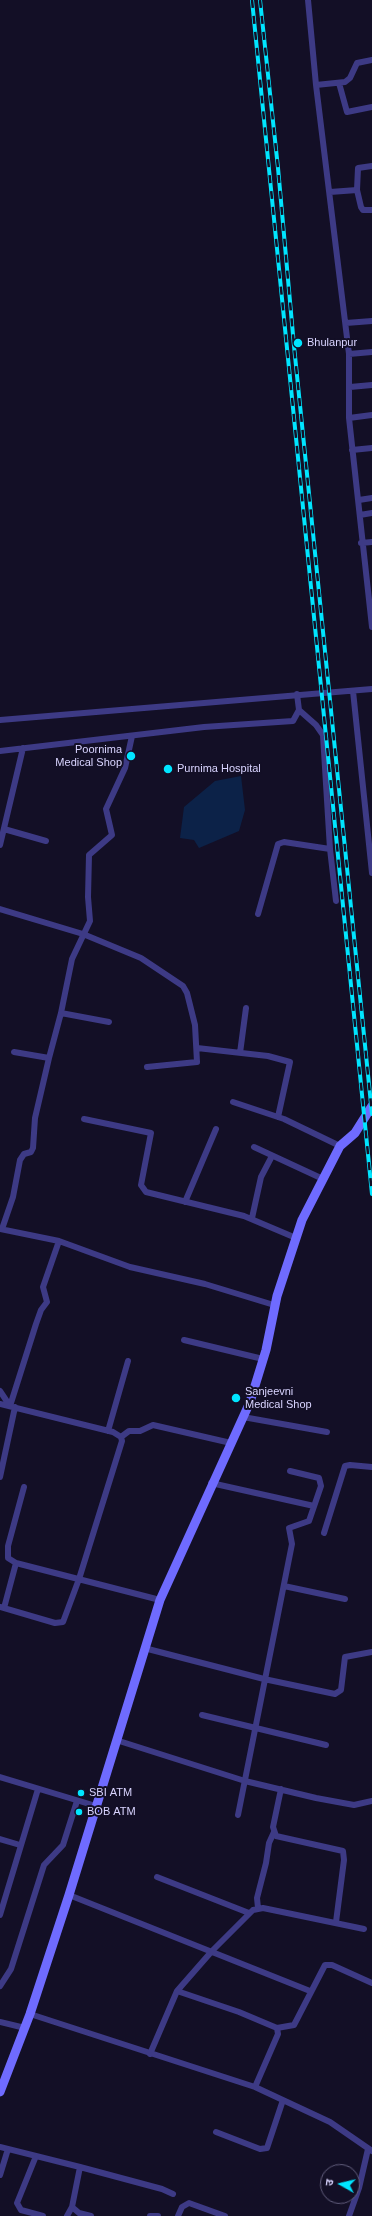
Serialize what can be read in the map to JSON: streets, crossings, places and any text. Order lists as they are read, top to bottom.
{
  "places": [
    "Bhulanpur",
    "Poornima Medical Shop",
    "Purnima Hospital",
    "Sanjeevni Medical Shop",
    "SBI ATM",
    "BOB ATM"
  ],
  "north": "left"
}
